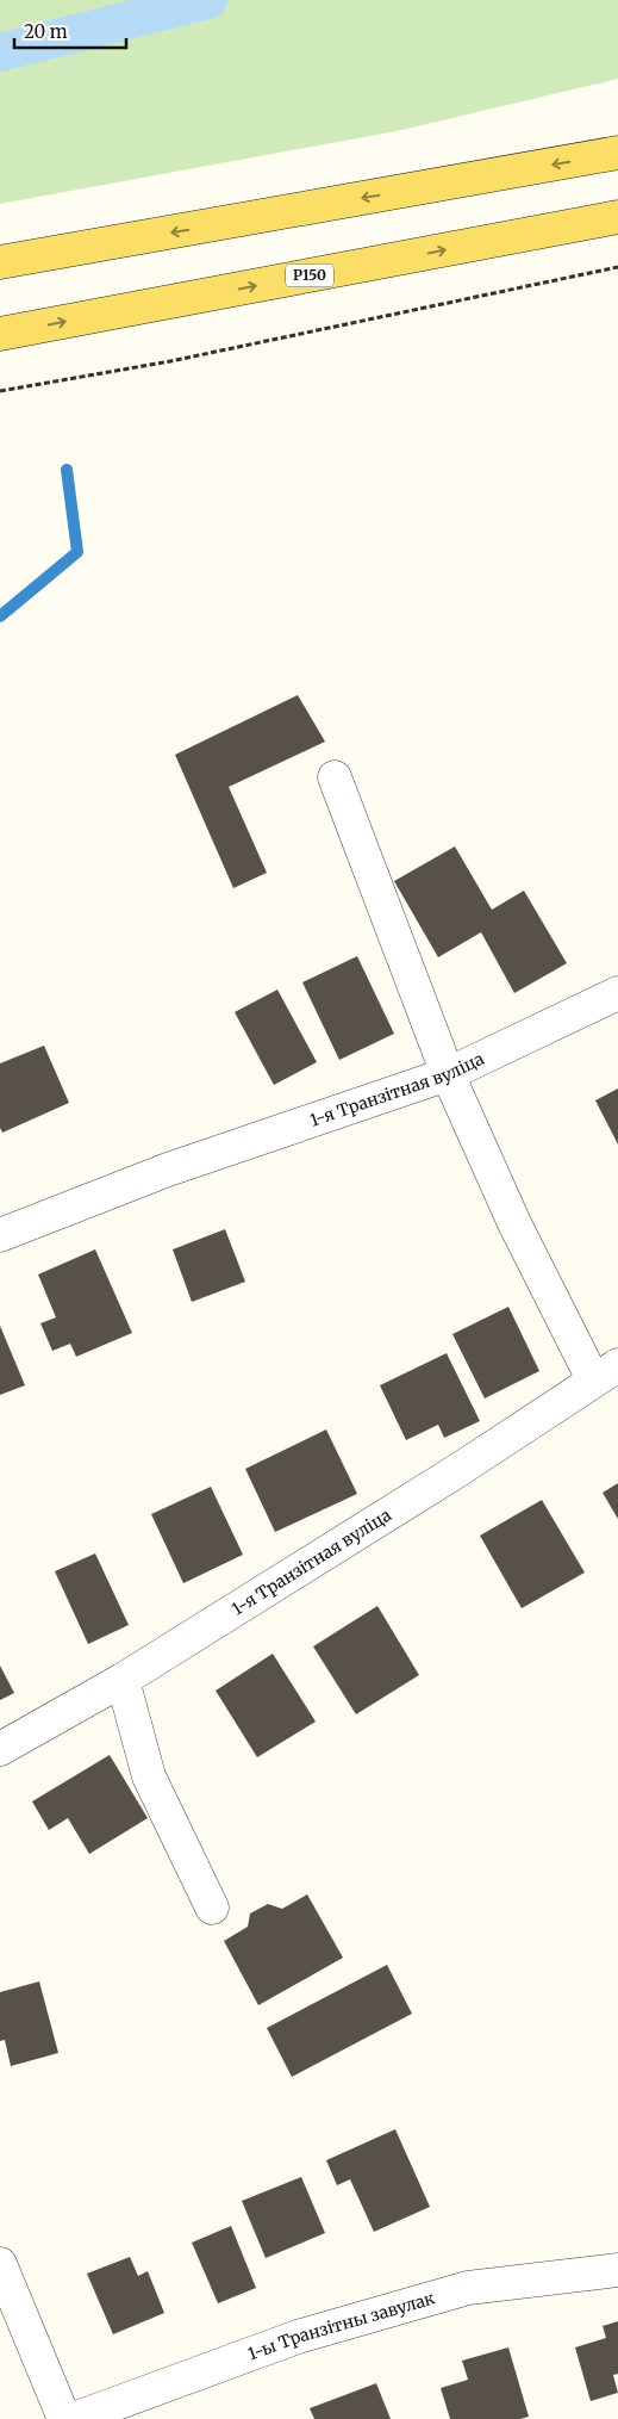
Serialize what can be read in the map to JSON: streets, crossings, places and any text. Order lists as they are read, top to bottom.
{
  "streets": {
    "main road": ["Р150"],
    "street": ["1-я Транзітная вуліца", "1-ы Транзітны завулак"]
  },
  "scale_bar": "20 m"
}
